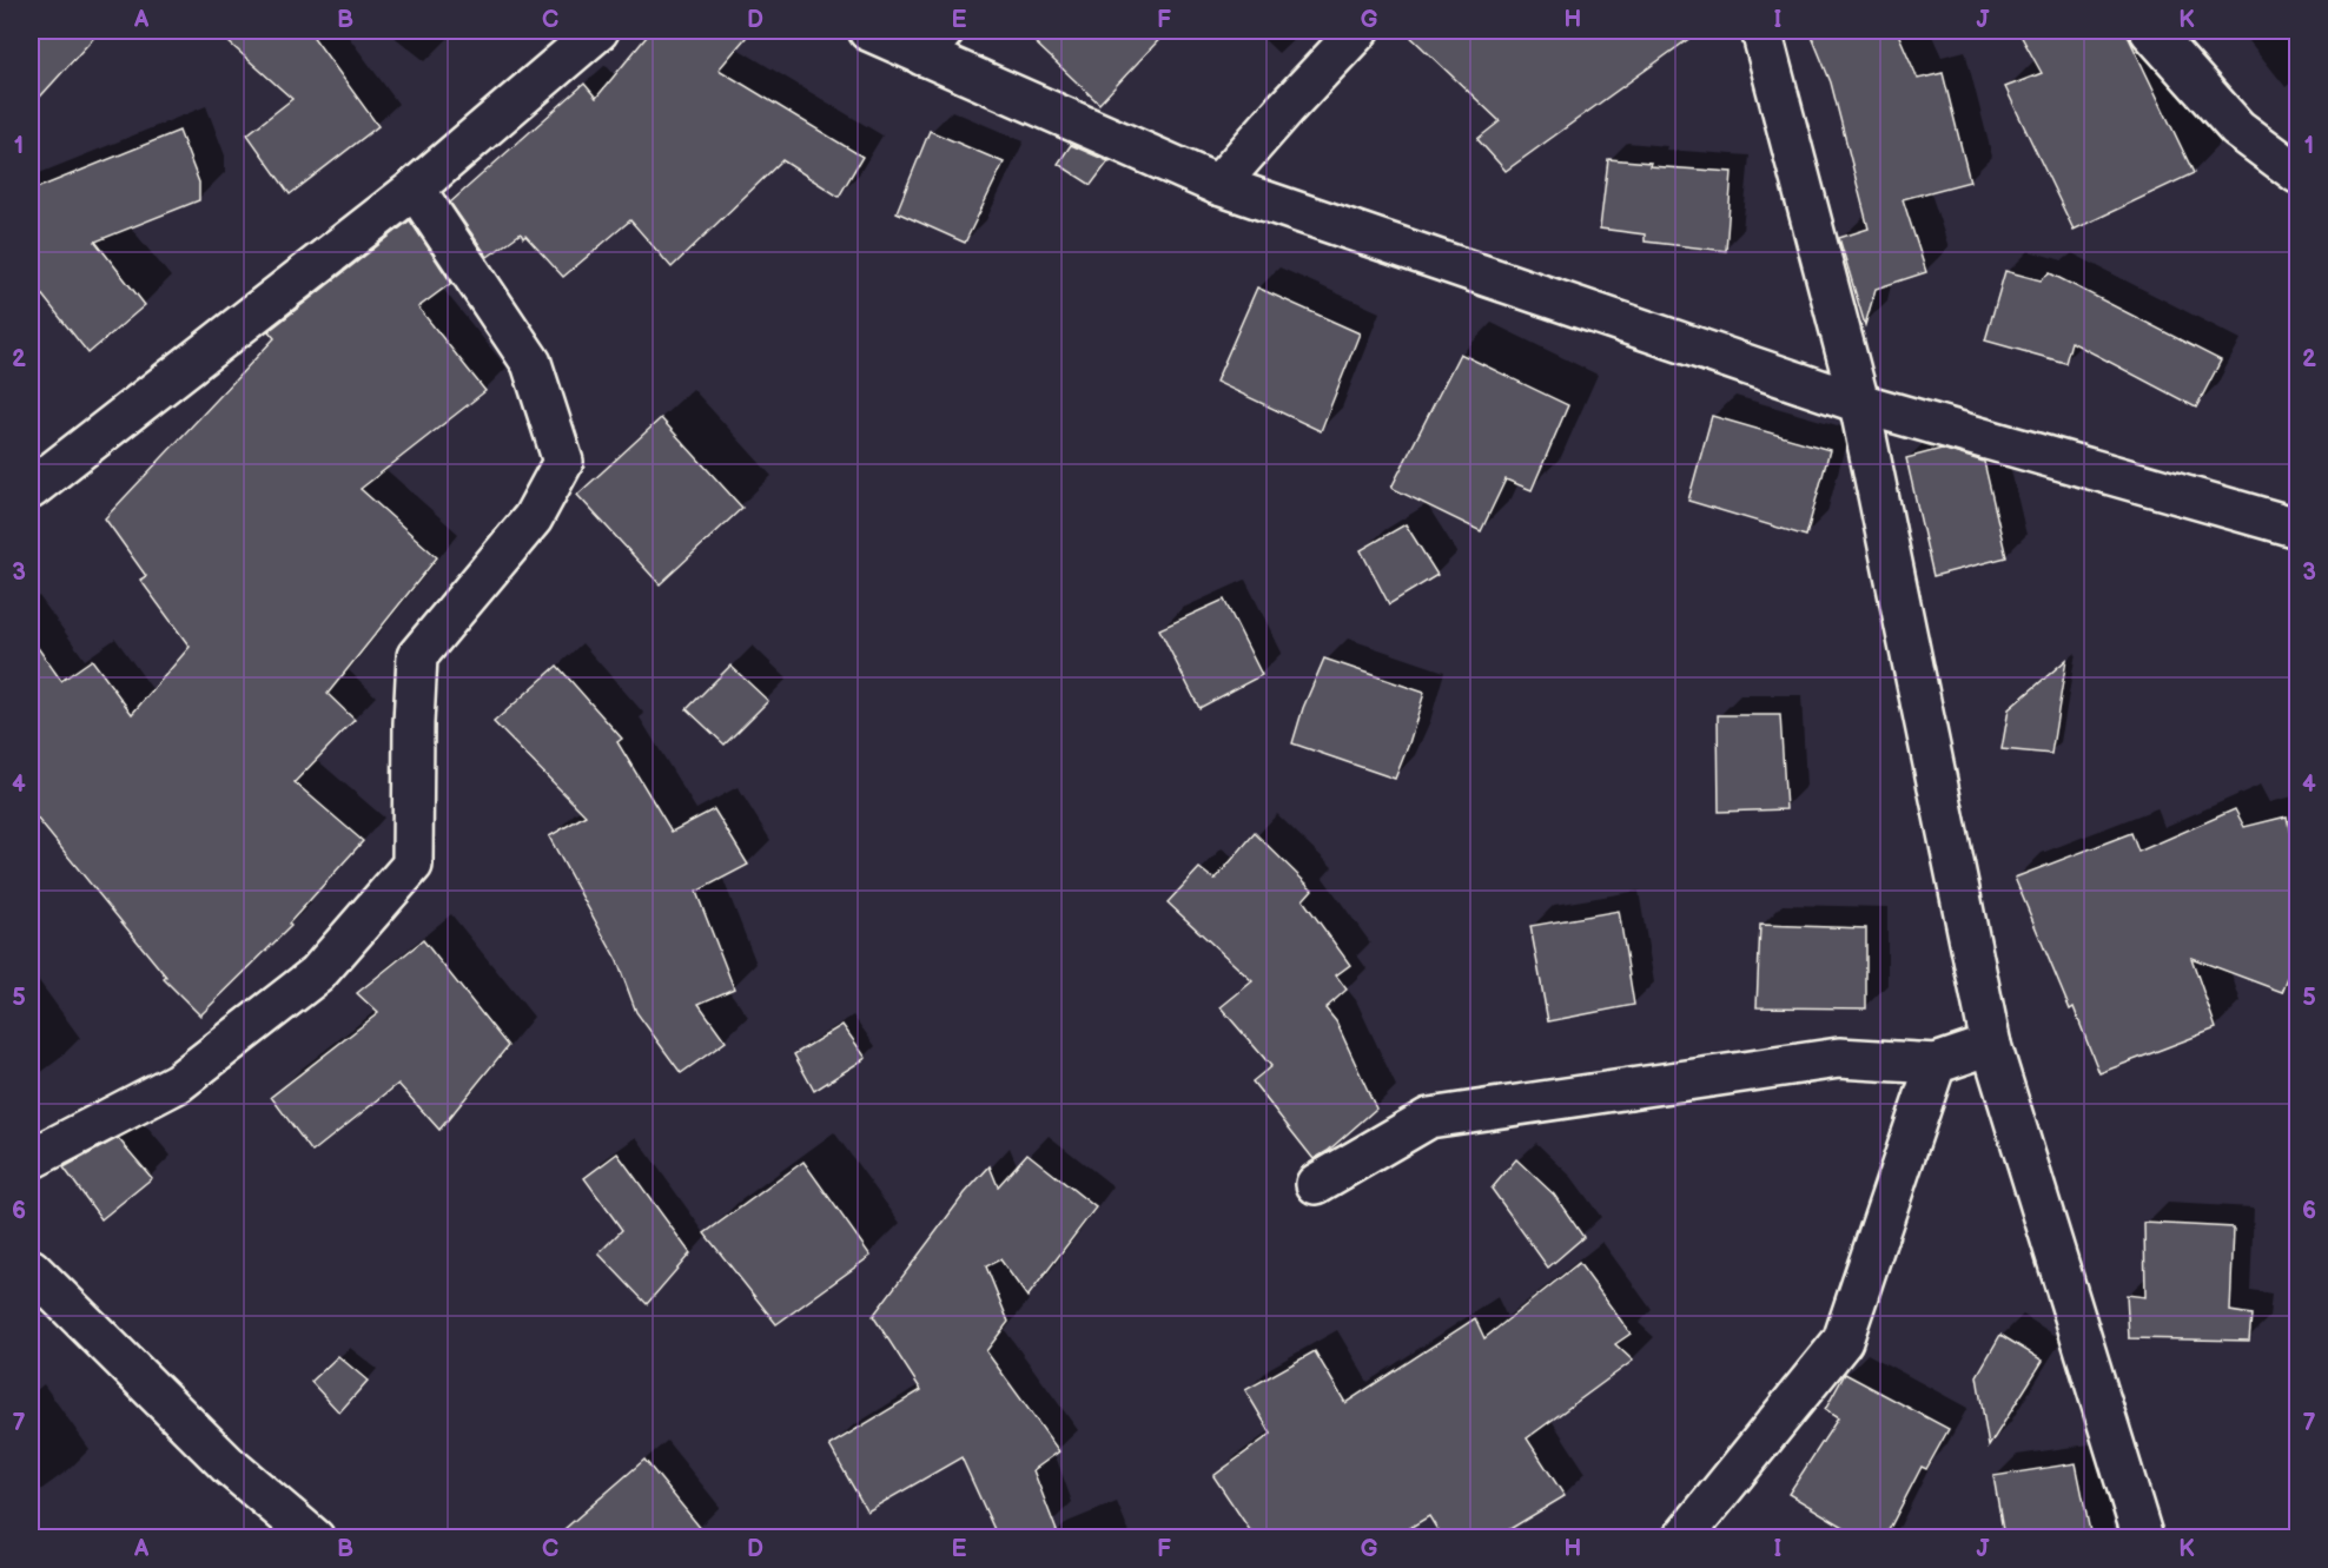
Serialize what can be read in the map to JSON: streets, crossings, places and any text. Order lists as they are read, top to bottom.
{
  "grid": {
    "columns": [
      "A",
      "B",
      "C",
      "D",
      "E",
      "F",
      "G",
      "H",
      "I",
      "J",
      "K"
    ],
    "rows": [
      "1",
      "2",
      "3",
      "4",
      "5",
      "6",
      "7"
    ]
  }
}
